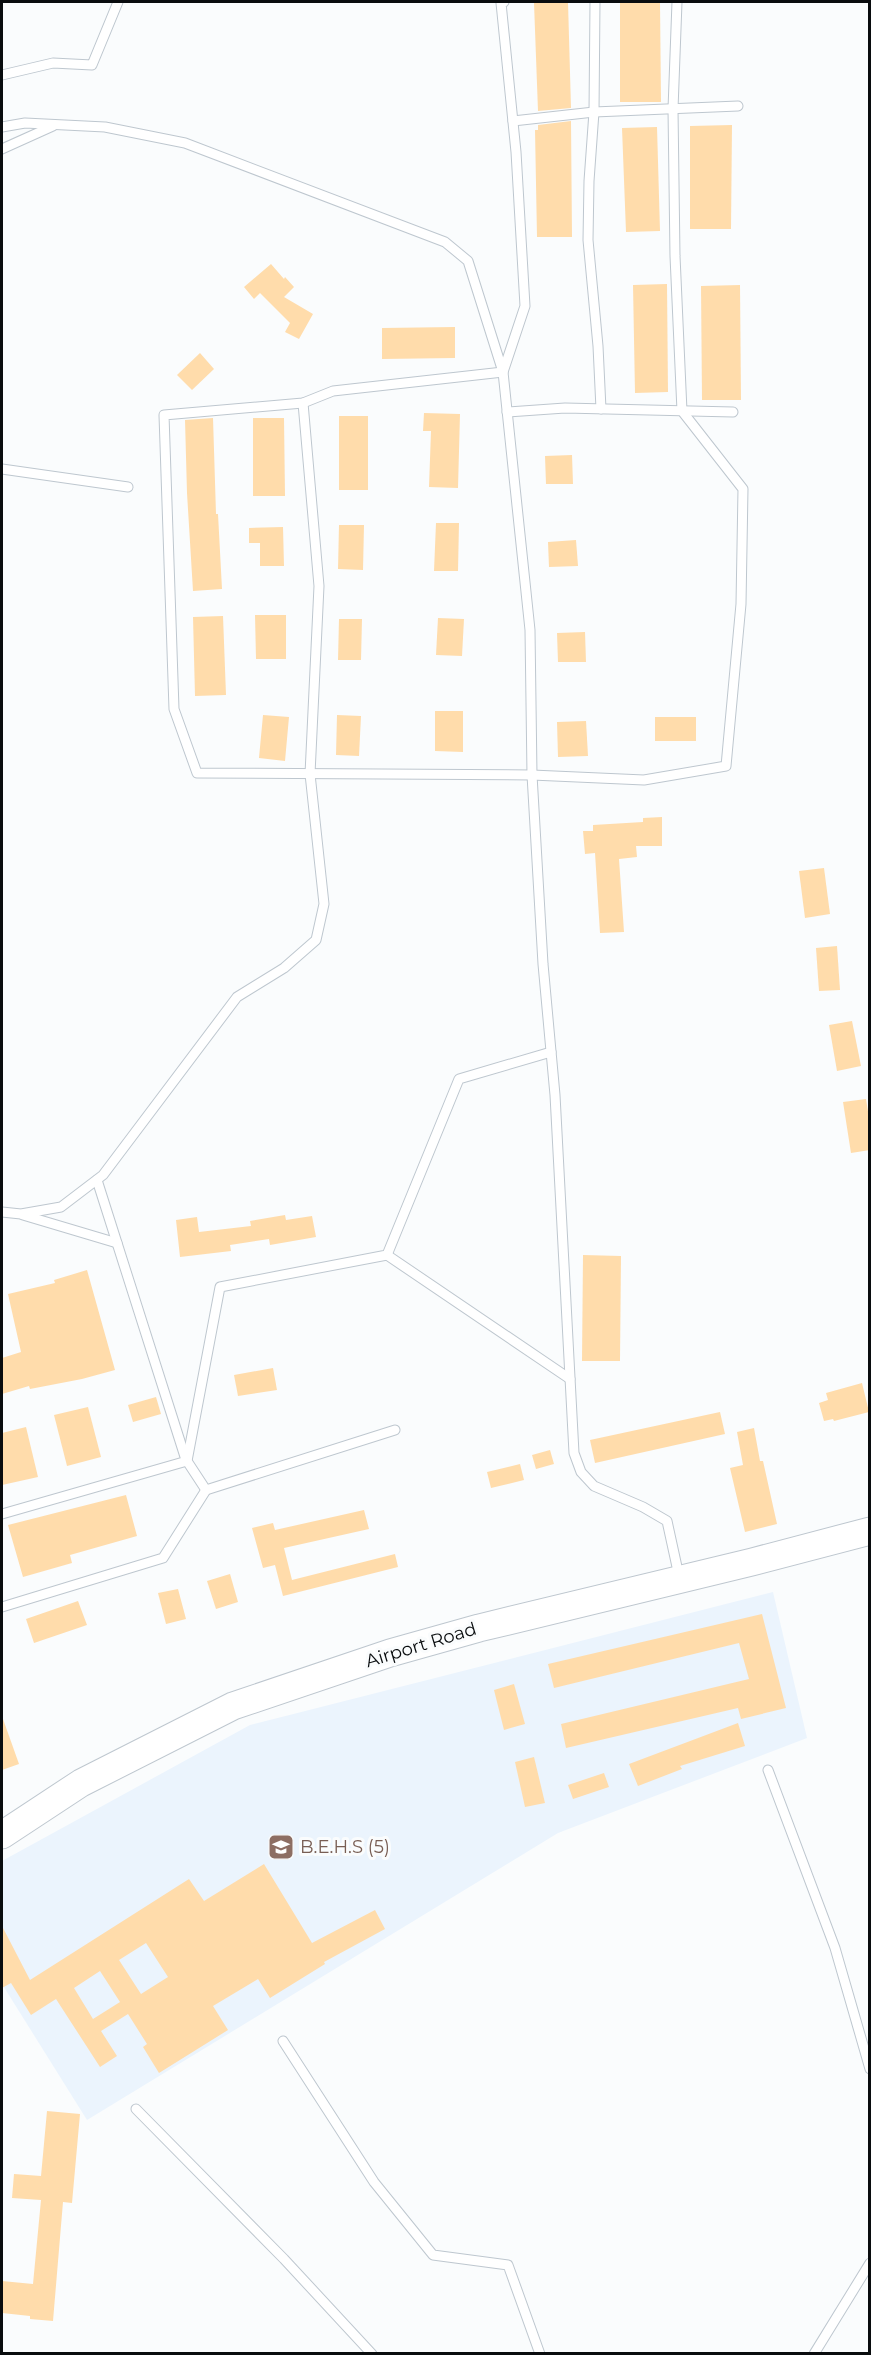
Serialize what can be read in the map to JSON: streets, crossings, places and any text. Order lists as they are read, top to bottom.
{
  "streets": {
    "main road": ["Airport Road"]
  },
  "places": {
    "school or university": ["B.E.H.S (5)"]
  }
}
